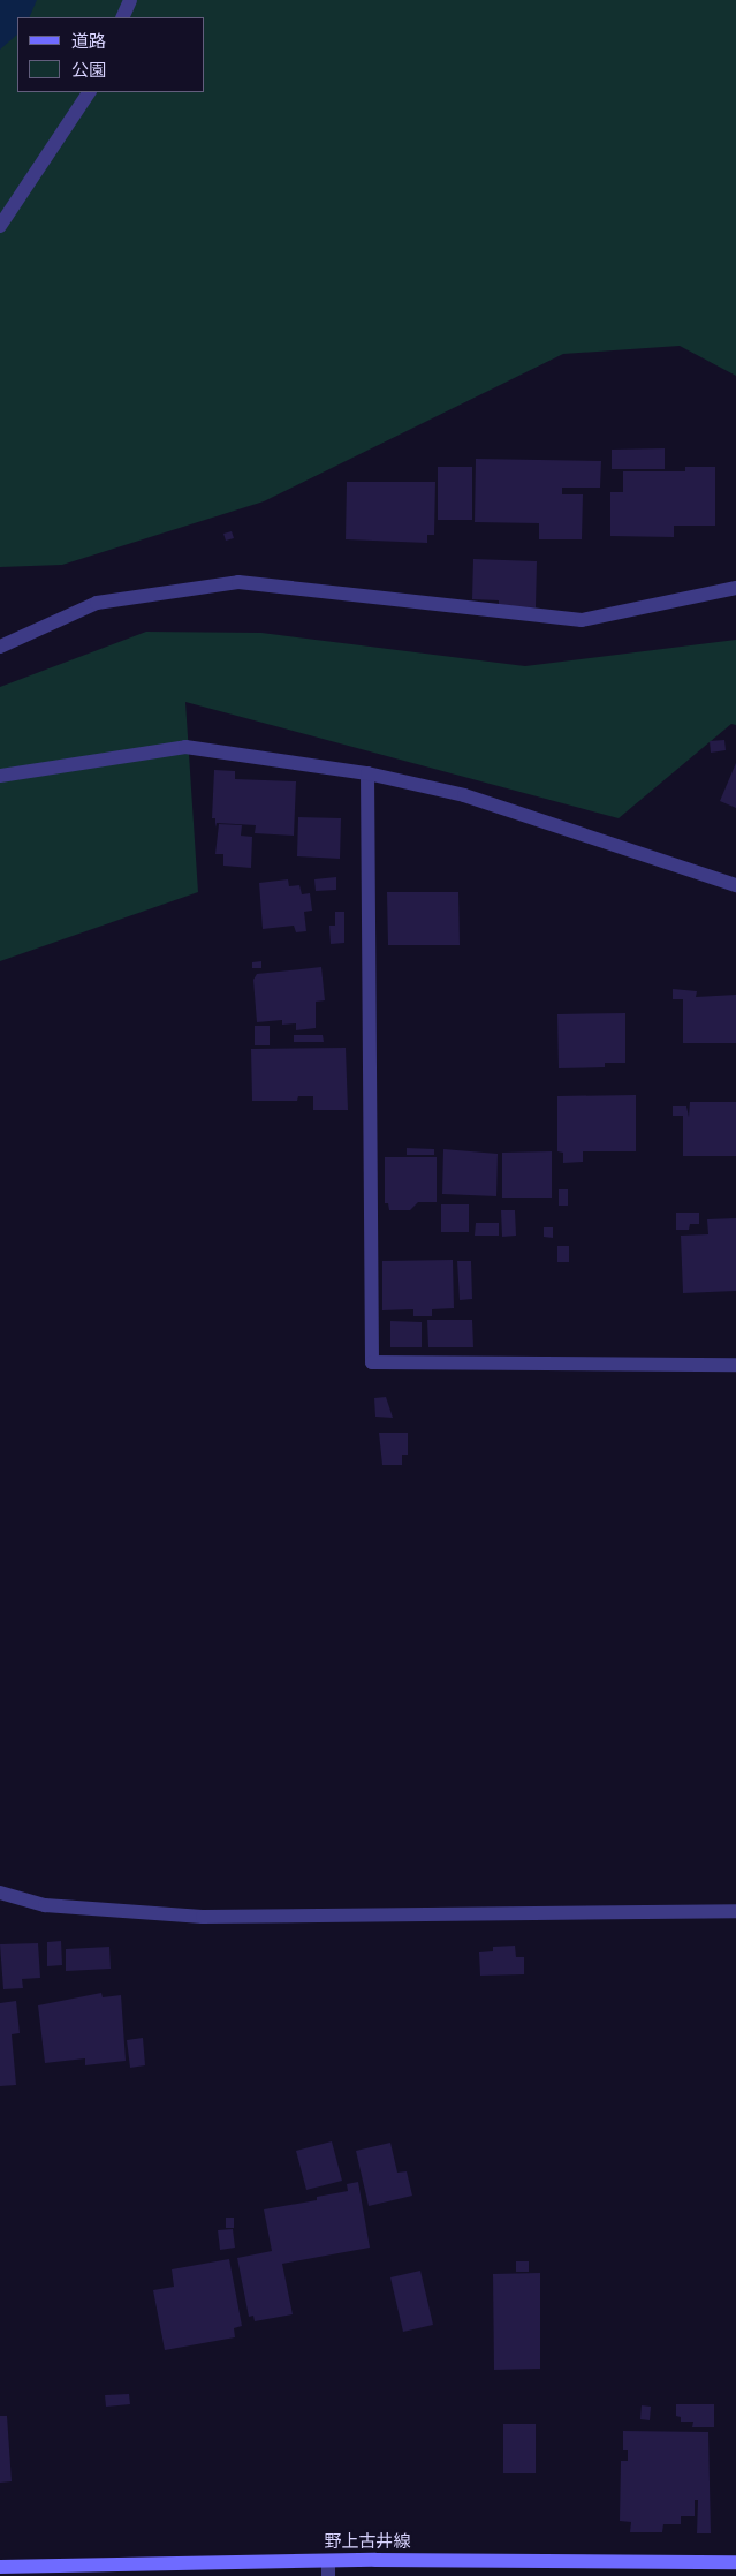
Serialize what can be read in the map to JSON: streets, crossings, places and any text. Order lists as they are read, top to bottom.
{
  "streets": {
    "main road": ["野上古井線"]
  },
  "legend": ["道路", "公園"]
}
